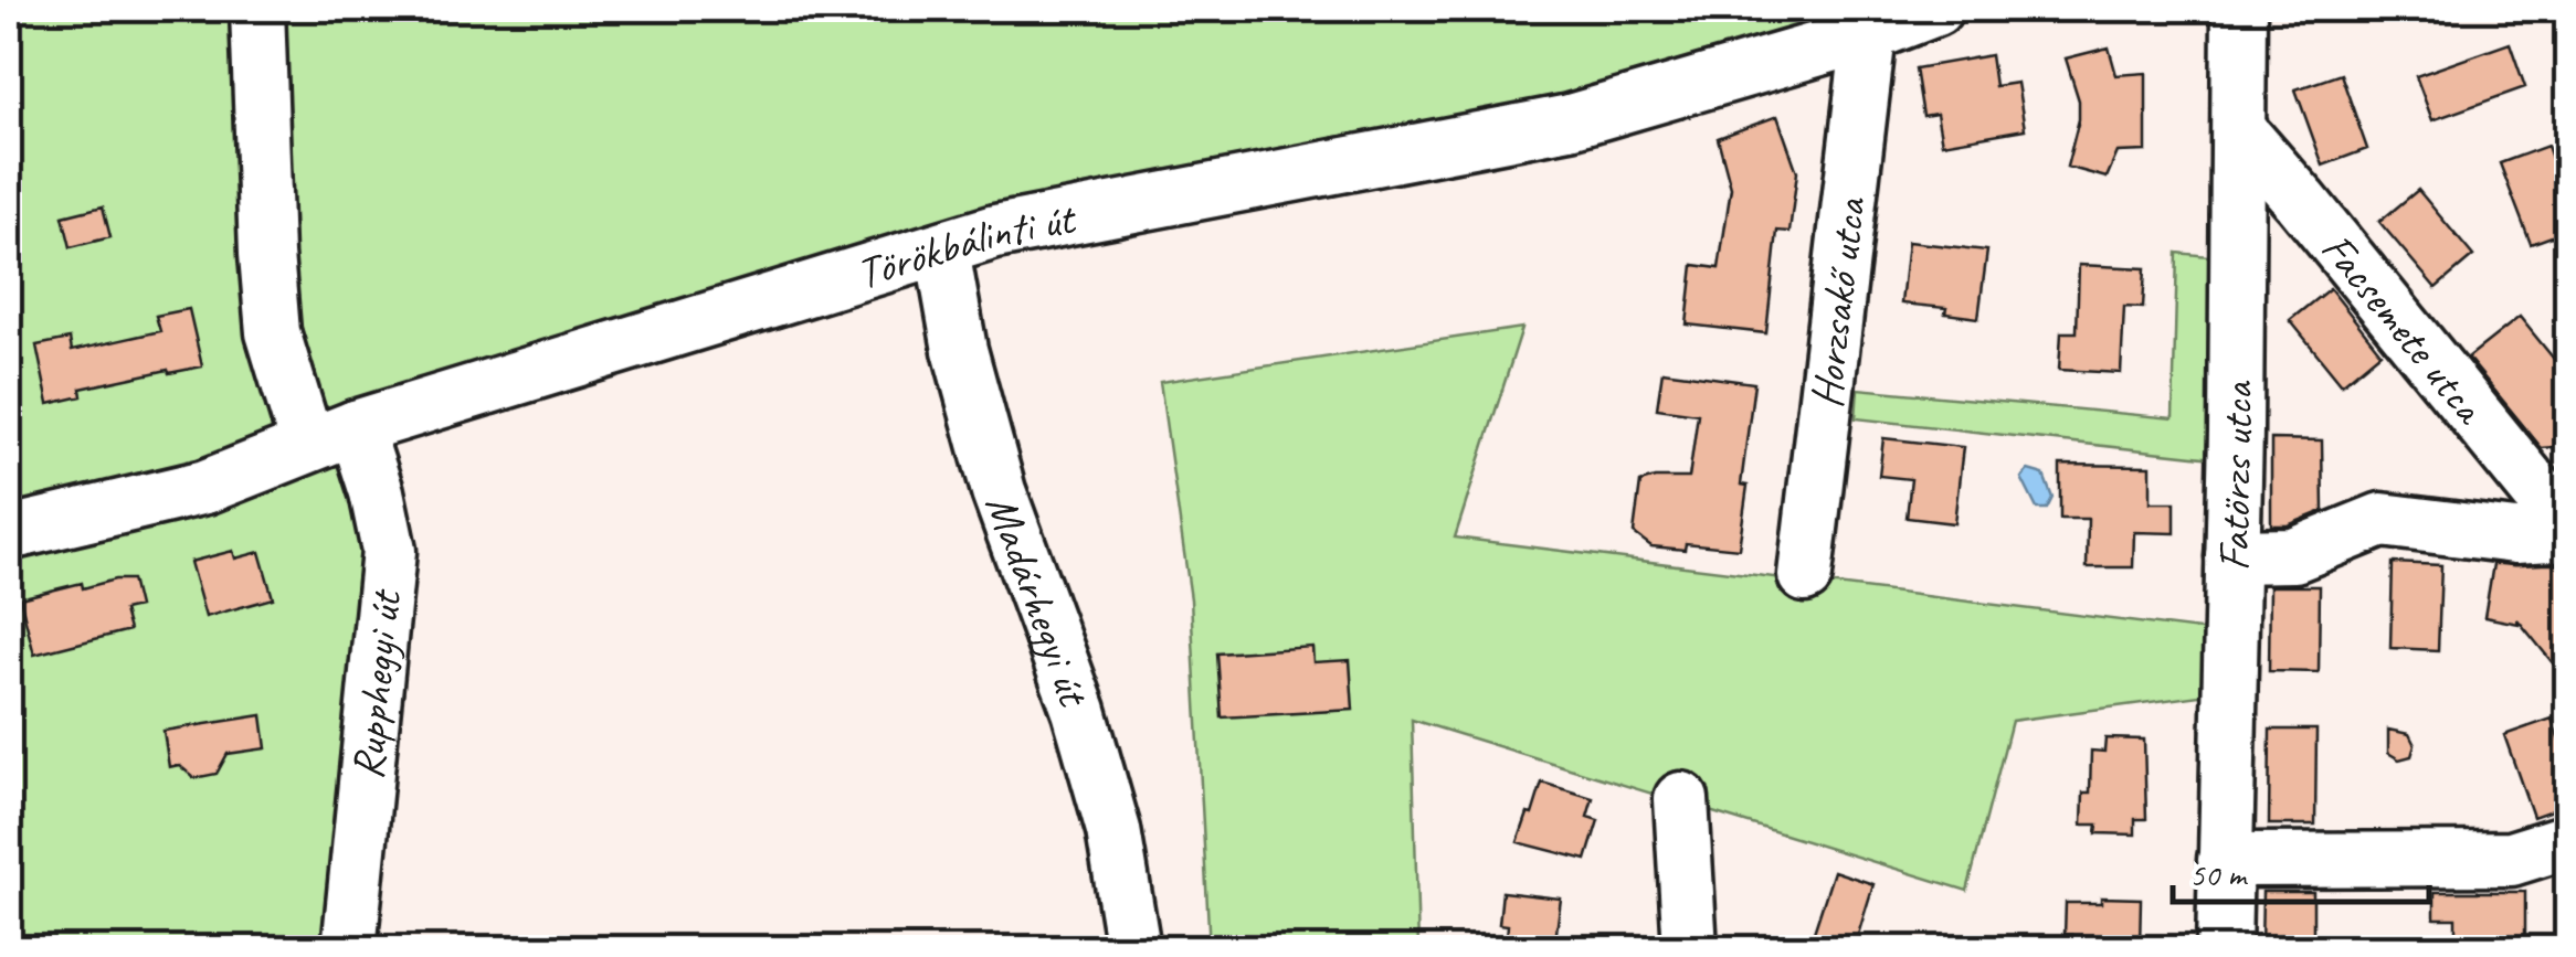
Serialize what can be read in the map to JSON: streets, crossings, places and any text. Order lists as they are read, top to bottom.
{
  "streets": {
    "street": [
      "Törökbálinti út",
      "Horzsakő utca",
      "Facsemete utca",
      "Fatörzs utca",
      "Madárhegyi út",
      "Rupphegyi út"
    ]
  },
  "crossings": [
    ["Törökbálinti út", "Horzsakő utca"],
    ["Törökbálinti út", "Madárhegyi út"],
    ["Törökbálinti út", "Rupphegyi út"],
    ["Facsemete utca", "Fatörzs utca"]
  ],
  "scale_bar": "50 m"
}
